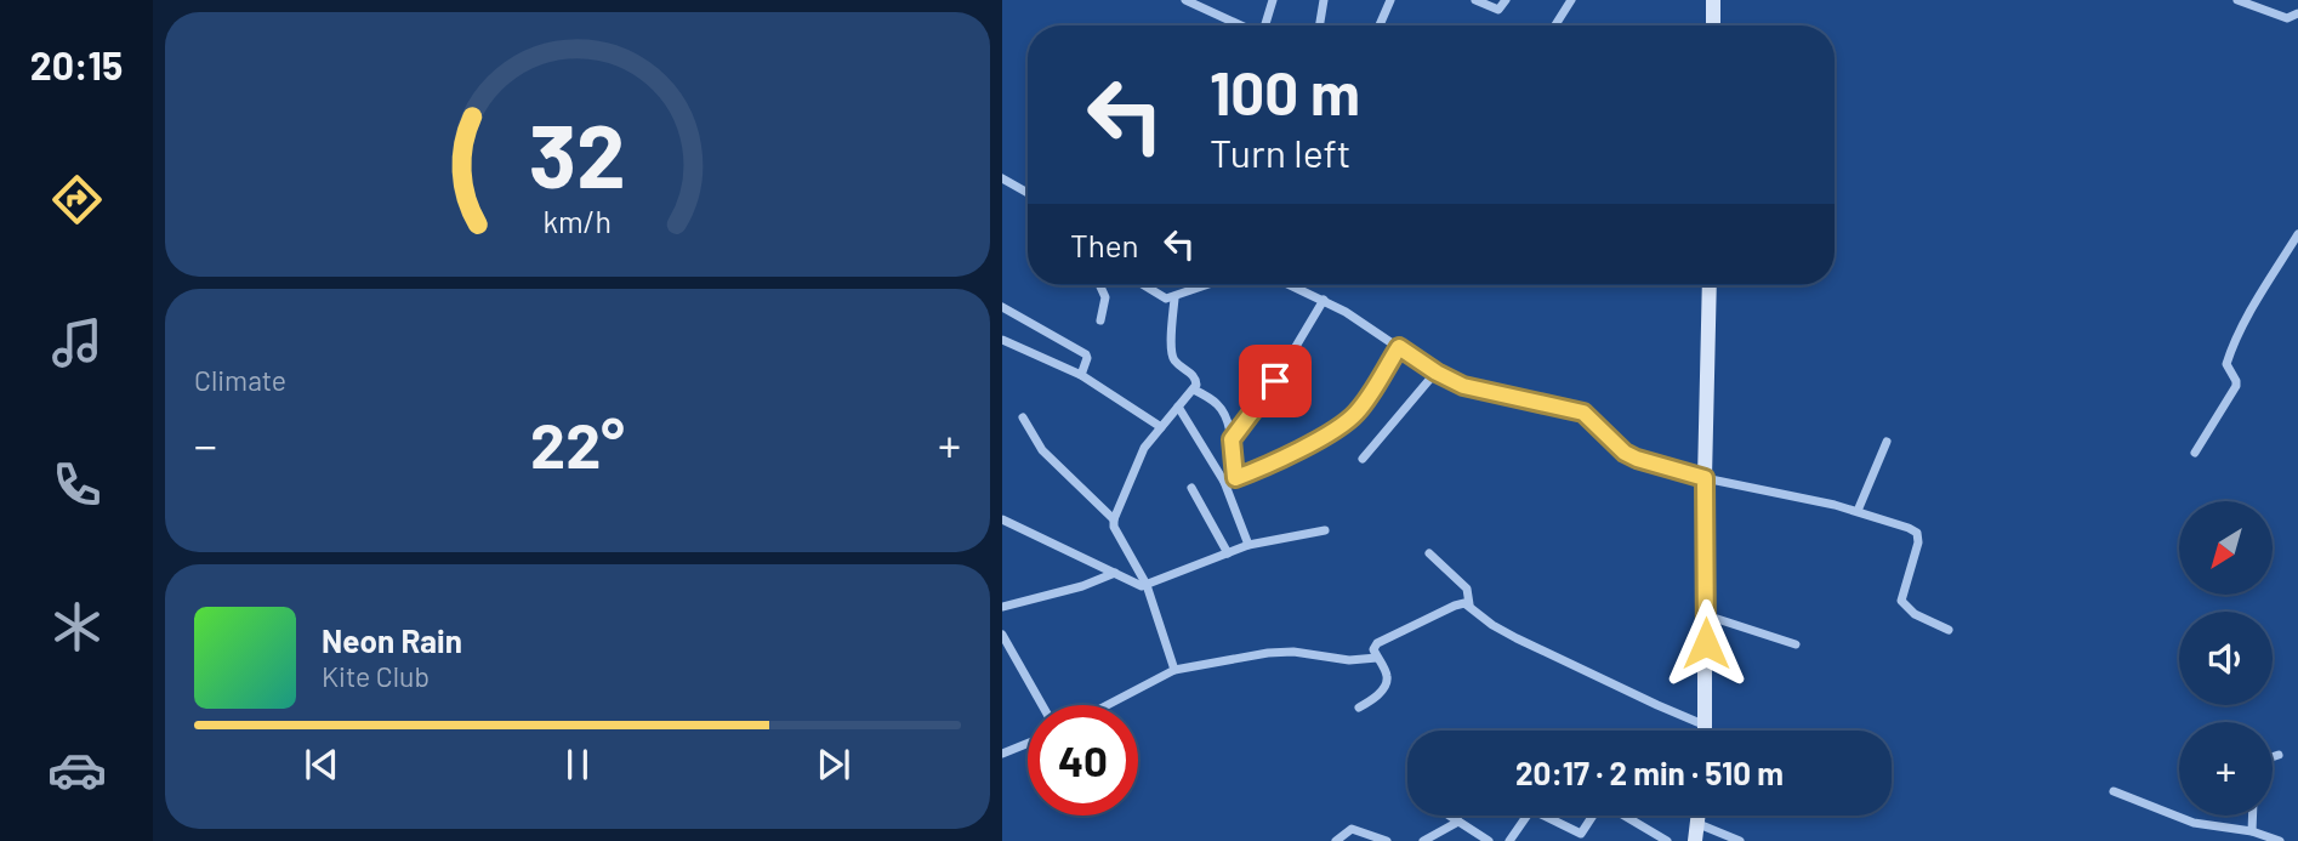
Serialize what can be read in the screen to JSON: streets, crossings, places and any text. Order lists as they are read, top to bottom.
{
  "north": "bottom left",
  "page": {
    "tabs": "20:15",
    "turn": ["100 m", "Turn left"],
    "then": "Then",
    "tile": "Climate",
    "heat": ["−", "22°", "+"],
    "map_buttons": "+",
    "song": ["Neon Rain", "Kite Club"],
    "limit": "40",
    "trip": "20:17 · 2 min · 510 m",
    "gauge": ["32", "km/h"]
  }
}
